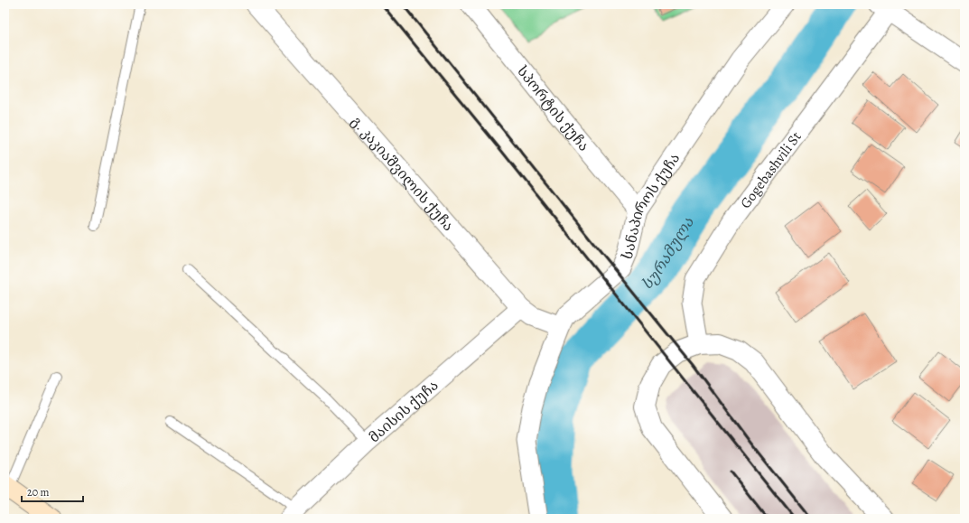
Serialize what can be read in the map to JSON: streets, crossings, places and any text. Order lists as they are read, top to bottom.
{
  "streets": {
    "street": [
      "სპორტის ქუჩა",
      "Gogebashvili St",
      "გ. კაკიაშვილის ქუჩა",
      "სანაპიროს ქუჩა",
      "მაისის ქუჩა"
    ]
  },
  "crossings": [
    ["სპორტის ქუჩა", "სანაპიროს ქუჩა"],
    ["გ. კაკიაშვილის ქუჩა", "სანაპიროს ქუჩა"],
    ["გ. კაკიაშვილის ქუჩა", "მაისის ქუჩა"]
  ],
  "water": ["სურამულა"],
  "scale_bar": "20 m"
}
